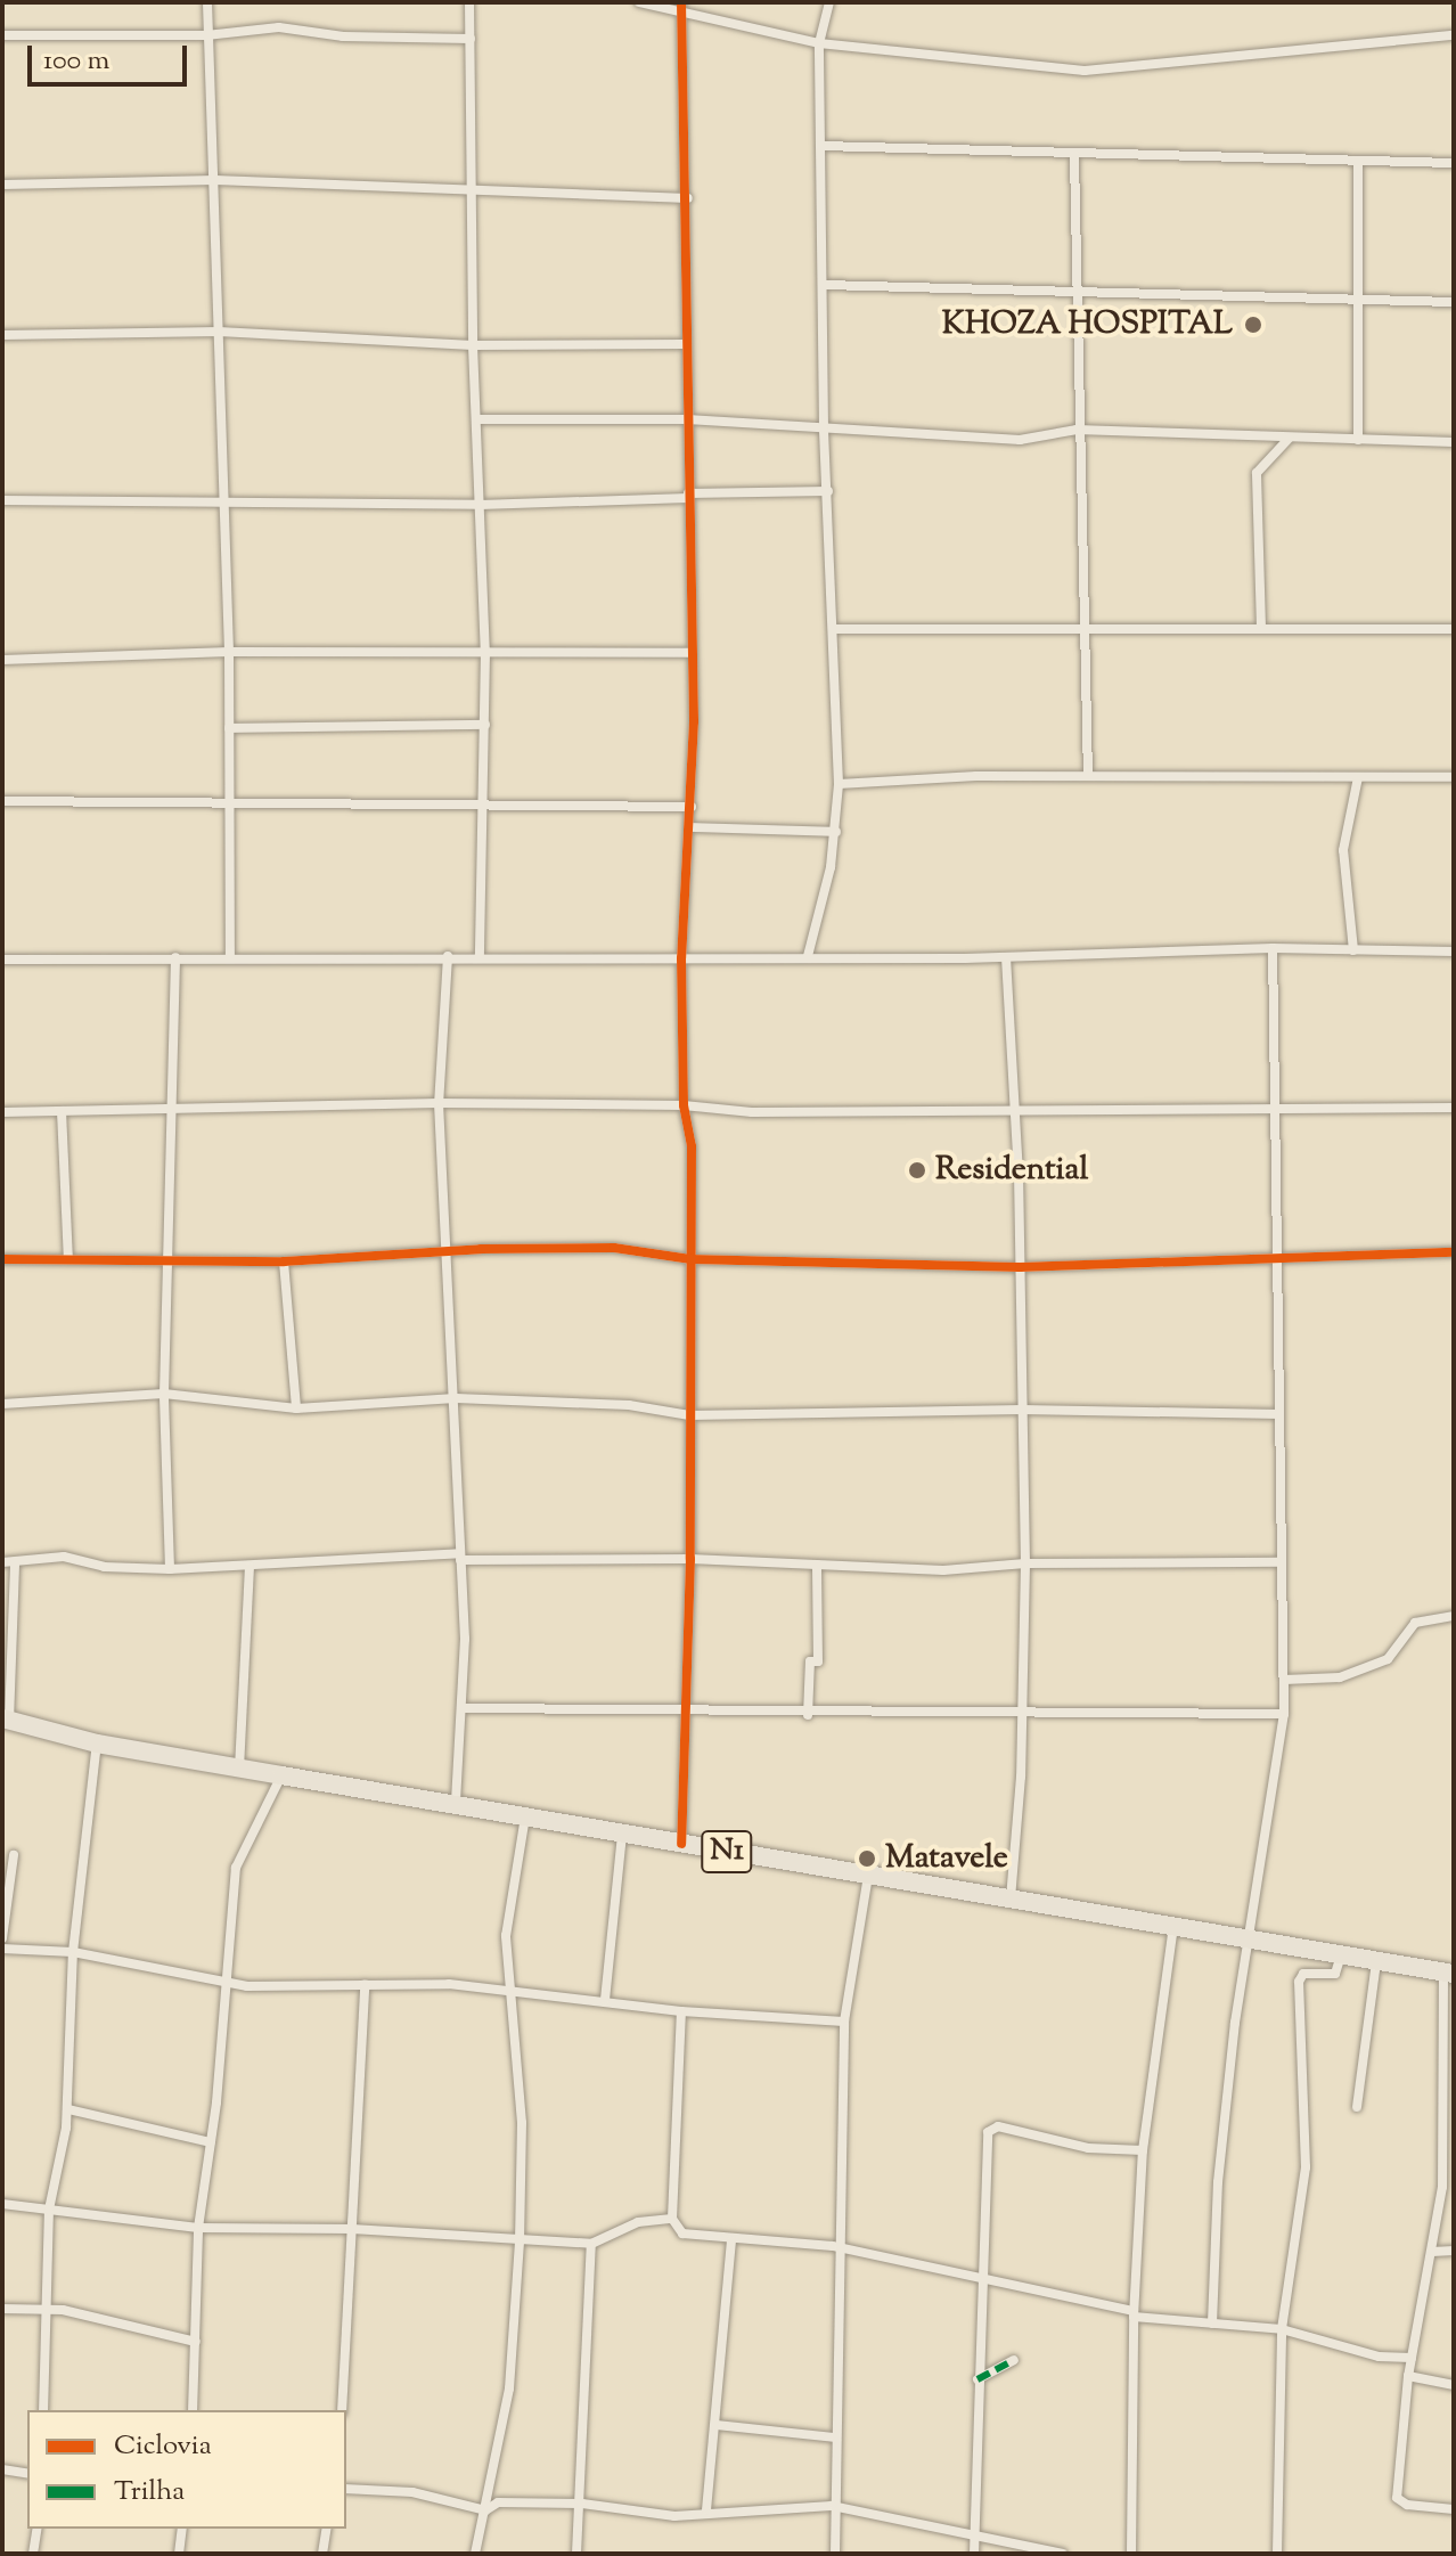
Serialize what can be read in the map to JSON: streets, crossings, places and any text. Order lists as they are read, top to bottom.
{
  "streets": {
    "highway": ["N1"]
  },
  "places": ["KHOZA HOSPITAL", "Residential", "Matavele"],
  "legend": ["Ciclovia", "Trilha"],
  "scale_bar": "100 m"
}
